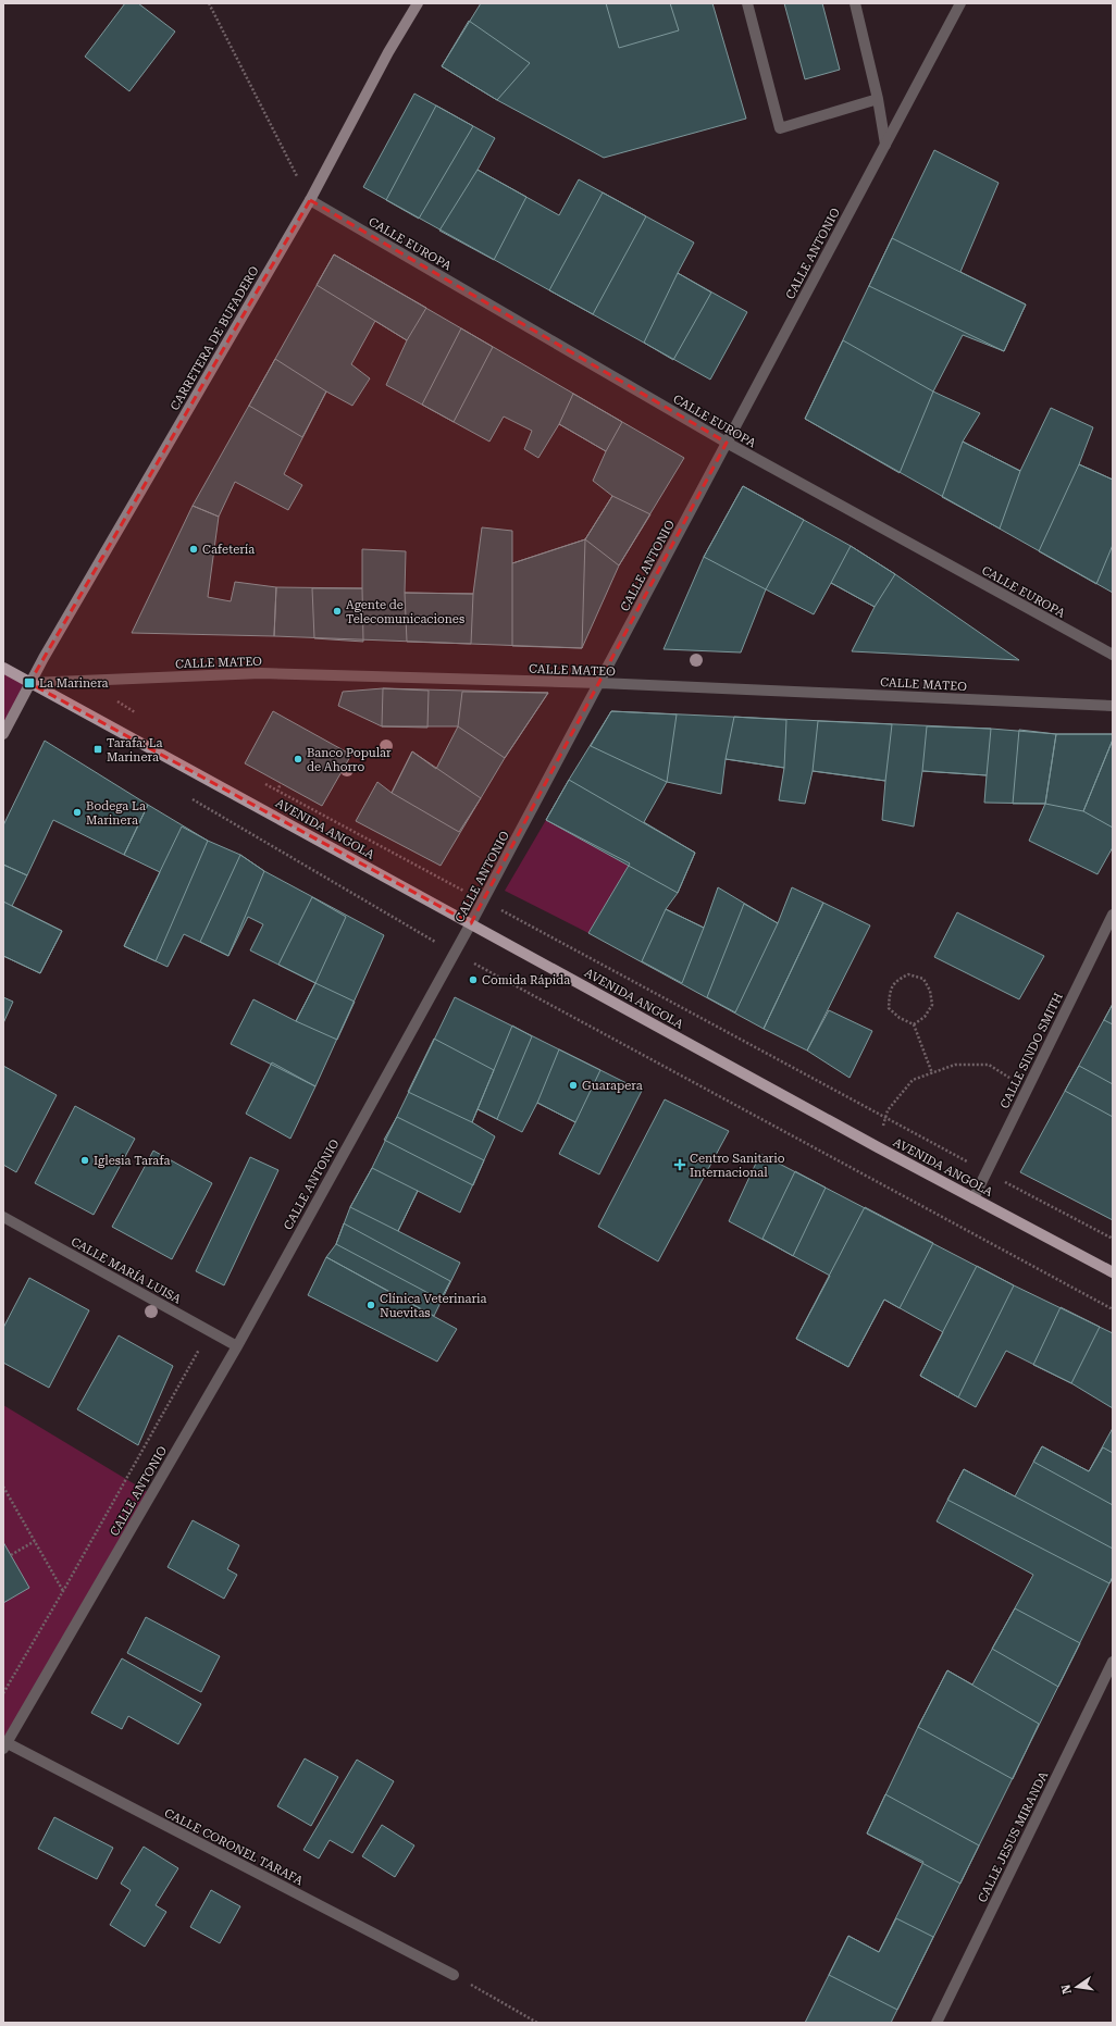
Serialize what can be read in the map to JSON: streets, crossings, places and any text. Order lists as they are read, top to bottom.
{
  "streets": {
    "main road": ["CARRETERA DE BUFADERO", "AVENIDA ANGOLA"],
    "street": [
      "CALLE EUROPA",
      "CALLE ANTONIO",
      "CALLE MATEO",
      "CALLE SINDO SMITH",
      "CALLE MARÍA LUISA",
      "CALLE JESUS MIRANDA",
      "CALLE CORONEL TARAFA"
    ]
  },
  "crossings": [
    ["CALLE EUROPA", "CALLE ANTONIO"],
    ["CALLE EUROPA", "CARRETERA DE BUFADERO"],
    ["CALLE ANTONIO", "CALLE MATEO"],
    ["CALLE ANTONIO", "AVENIDA ANGOLA"],
    ["CALLE ANTONIO", "CALLE MARÍA LUISA"],
    ["CALLE ANTONIO", "CALLE CORONEL TARAFA"],
    ["CARRETERA DE BUFADERO", "CALLE MATEO"],
    ["CARRETERA DE BUFADERO", "AVENIDA ANGOLA"],
    ["CALLE MATEO", "AVENIDA ANGOLA"],
    ["AVENIDA ANGOLA", "CALLE SINDO SMITH"]
  ],
  "places": {
    "other": [
      "Cafetería",
      "Agente de Telecomunicaciones",
      "Banco Popular de Ahorro",
      "Bodega La Marinera",
      "Comida Rápida",
      "Guarapera",
      "Iglesia Tarafa",
      "Clínica Veterinaria Nuevitas"
    ],
    "transit": ["La Marinera", "Tarafa: La Marinera"],
    "health": ["Centro Sanitario Internacional"]
  },
  "north": "left"
}
